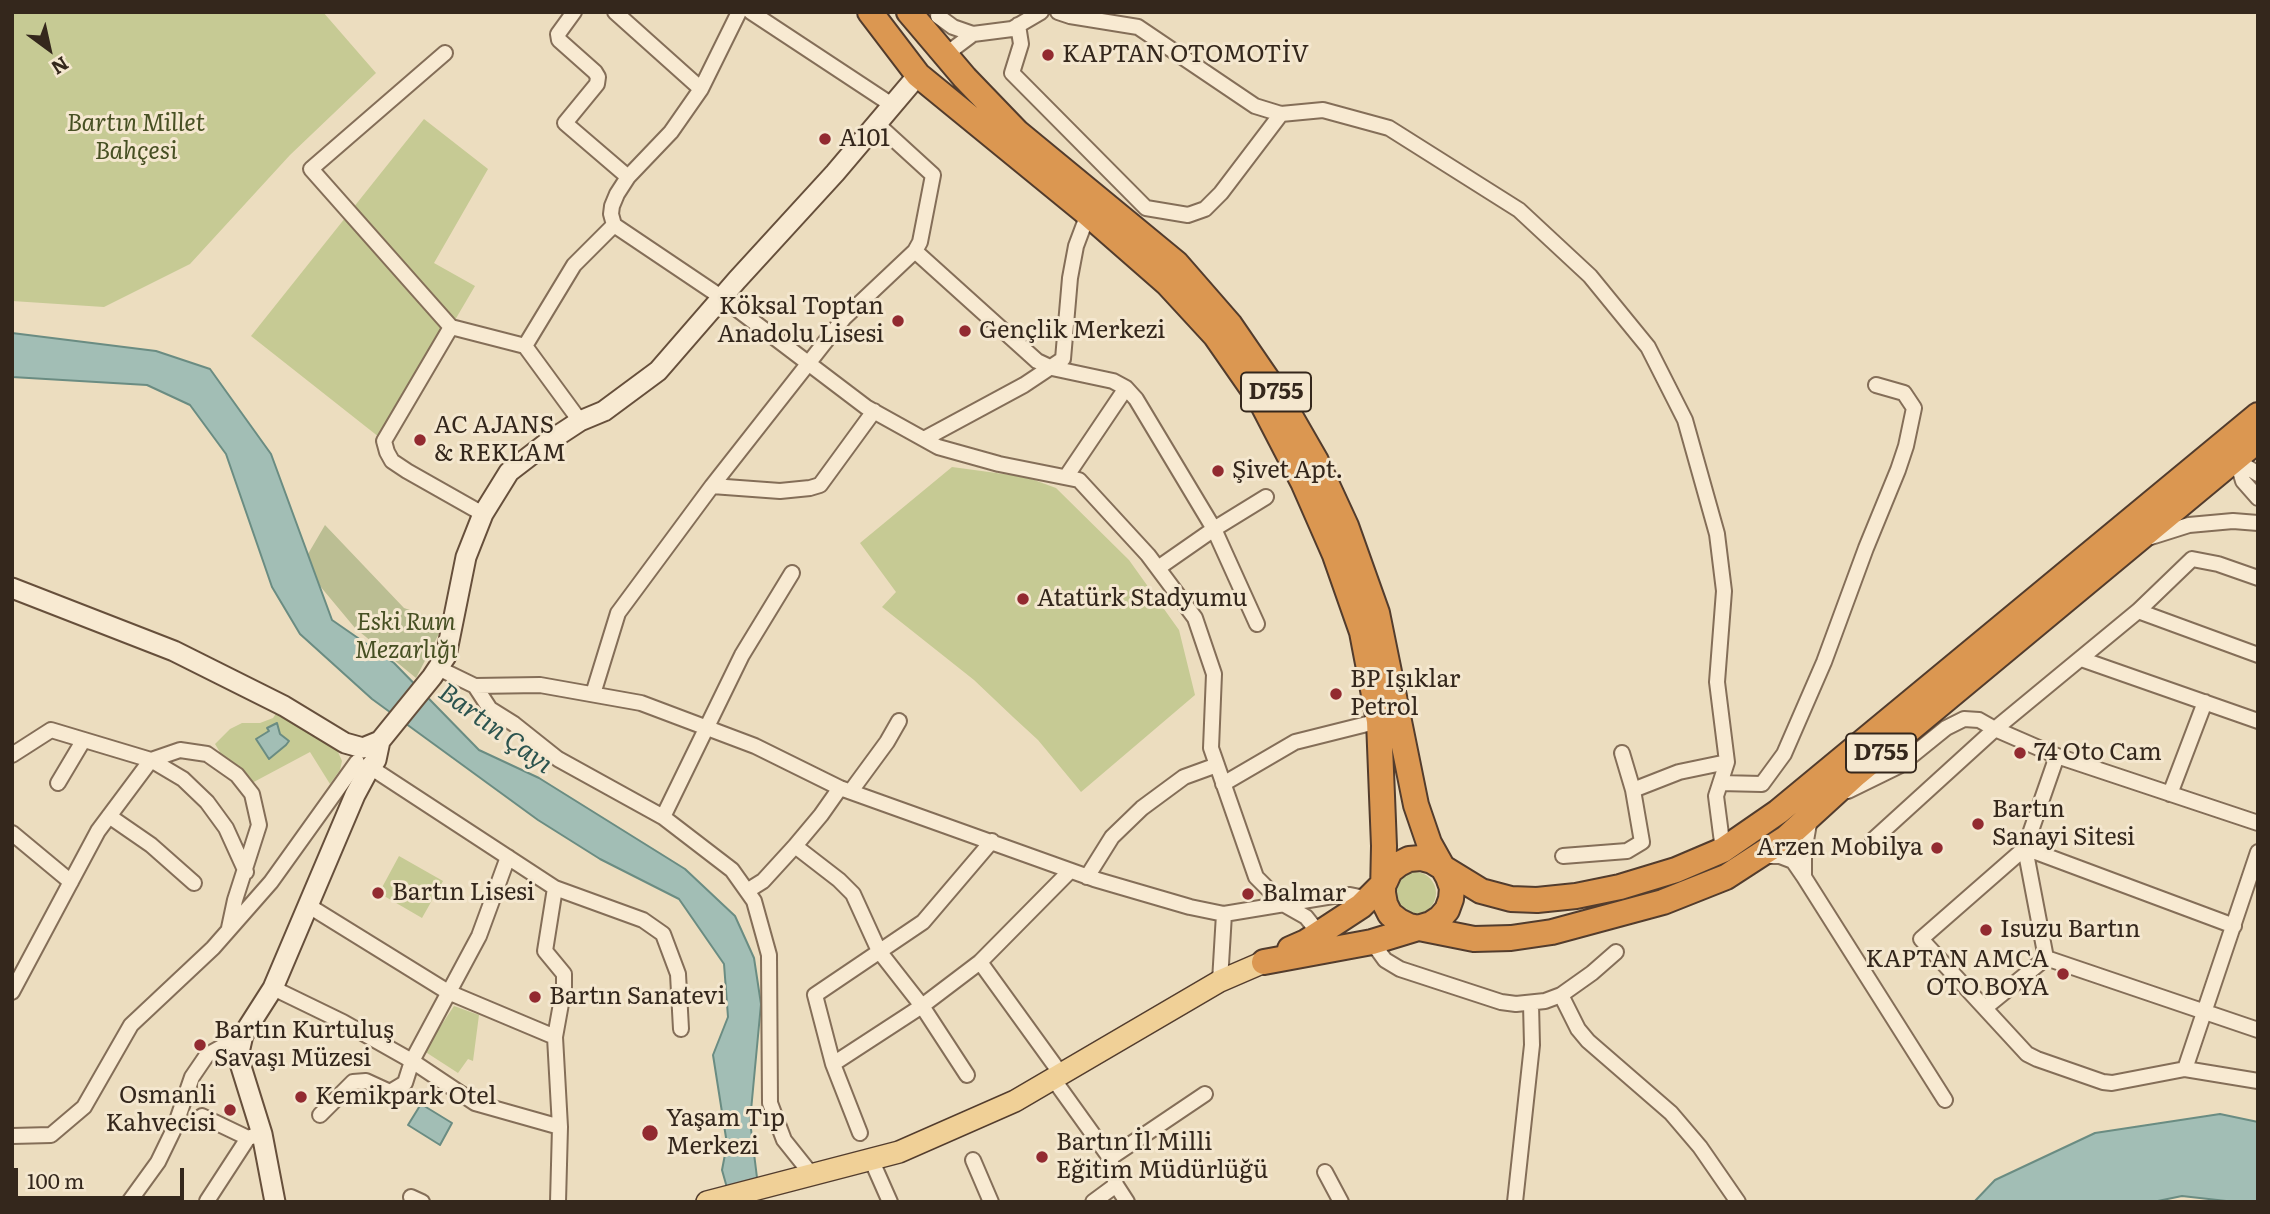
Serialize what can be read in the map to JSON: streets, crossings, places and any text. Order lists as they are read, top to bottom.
{
  "streets": {
    "highway": ["D755"]
  },
  "water": ["Bartın Çayı"],
  "parks": ["Bartın Millet Bahçesi", "Eski Rum Mezarlığı"],
  "places": [
    "KAPTAN OTOMOTİV",
    "A101",
    "Köksal Toptan Anadolu Lisesi",
    "Gençlik Merkezi",
    "AC AJANS & REKLAM",
    "Şivet Apt.",
    "Atatürk Stadyumu",
    "BP Işıklar Petrol",
    "74 Oto Cam",
    "Bartın Sanayi Sitesi",
    "Arzen Mobilya",
    "Bartın Lisesi",
    "Balmar",
    "Isuzu Bartın",
    "KAPTAN AMCA OTO BOYA",
    "Bartın Sanatevi",
    "Bartın Kurtuluş Savaşı Müzesi",
    "Kemikpark Otel",
    "Osmanli Kahvecisi",
    "Yaşam Tıp Merkezi",
    "Bartın İl Milli Eğitim Müdürlüğü"
  ],
  "scale_bar": "100 m",
  "north": "bottom right"
}
